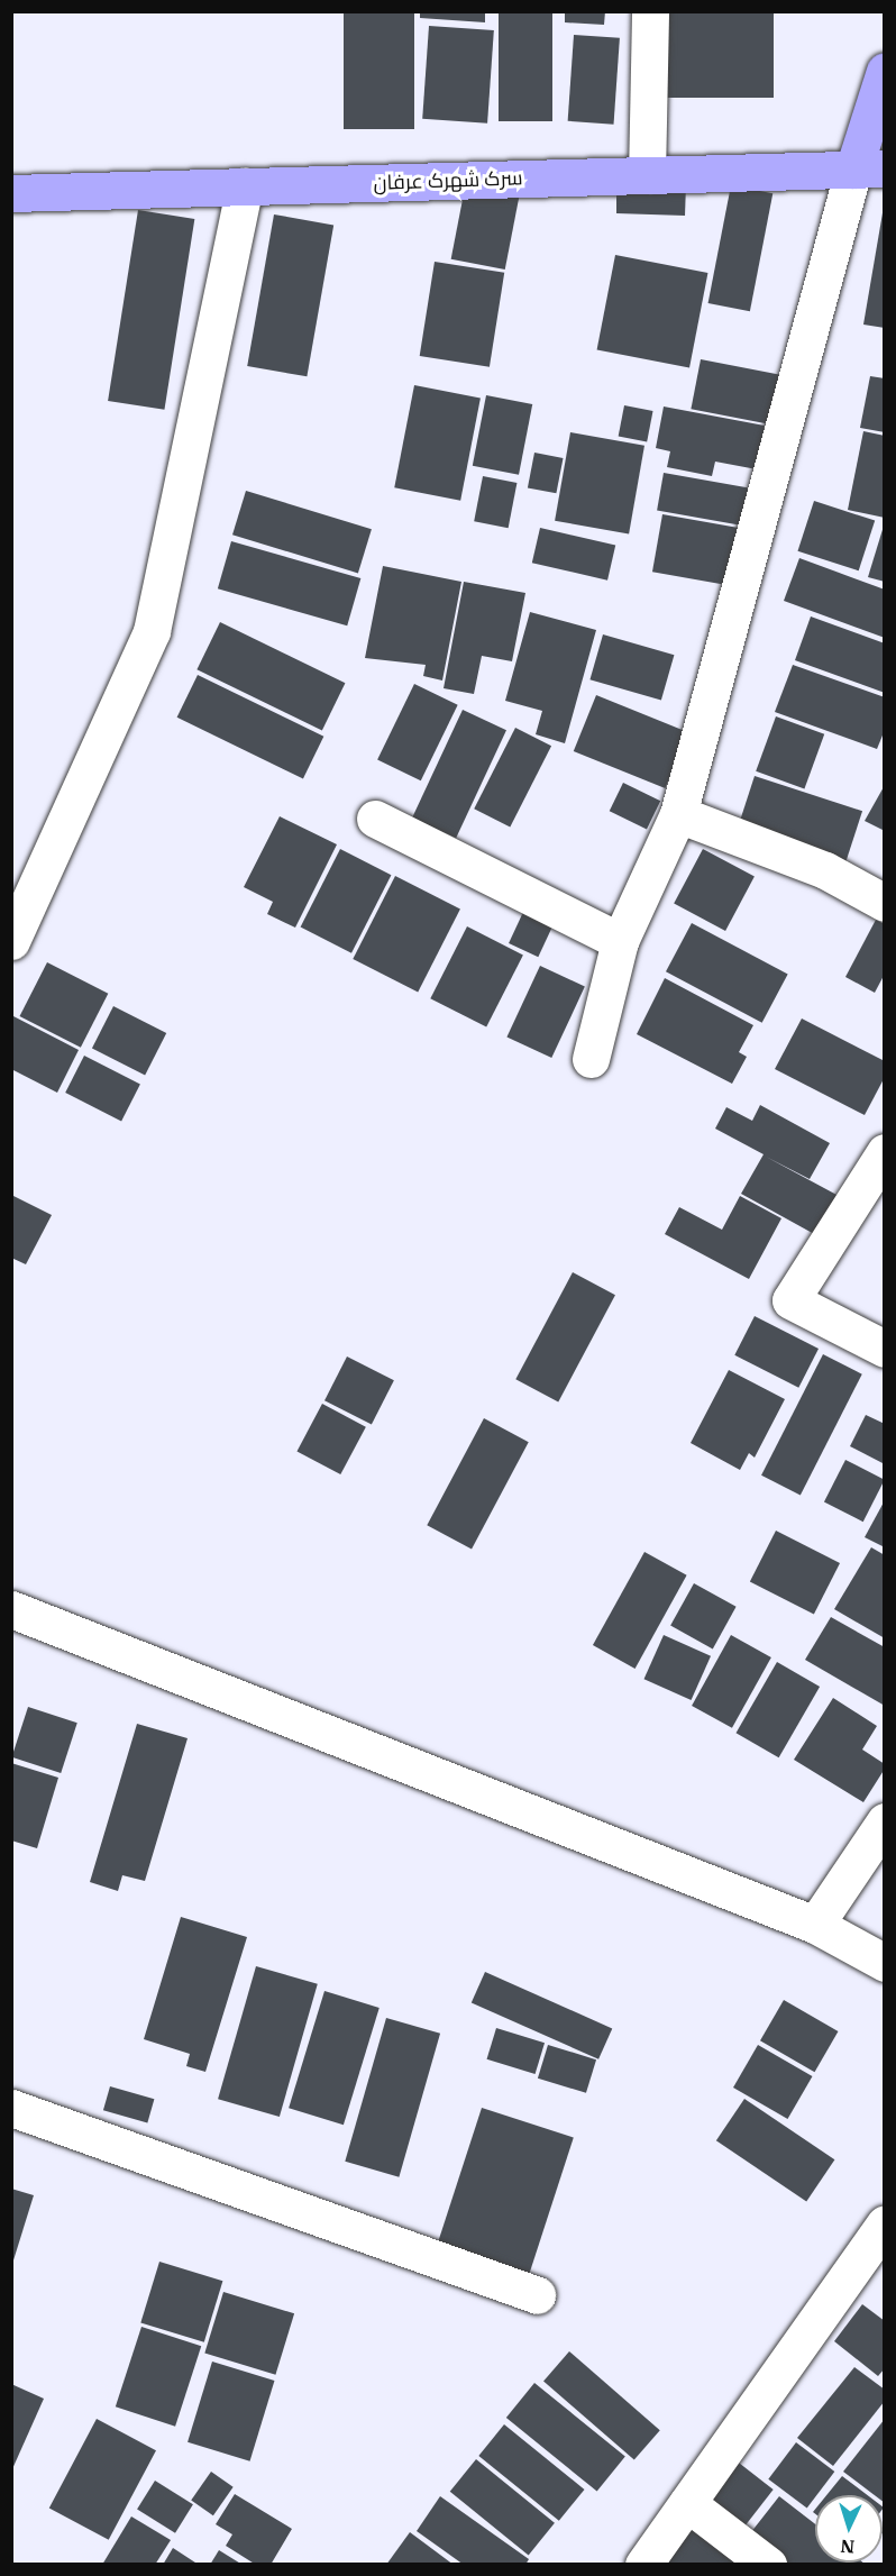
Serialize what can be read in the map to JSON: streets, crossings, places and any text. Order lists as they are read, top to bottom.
{
  "streets": {
    "street": ["سرک شهرک عرفان"]
  },
  "north": "bottom"
}
